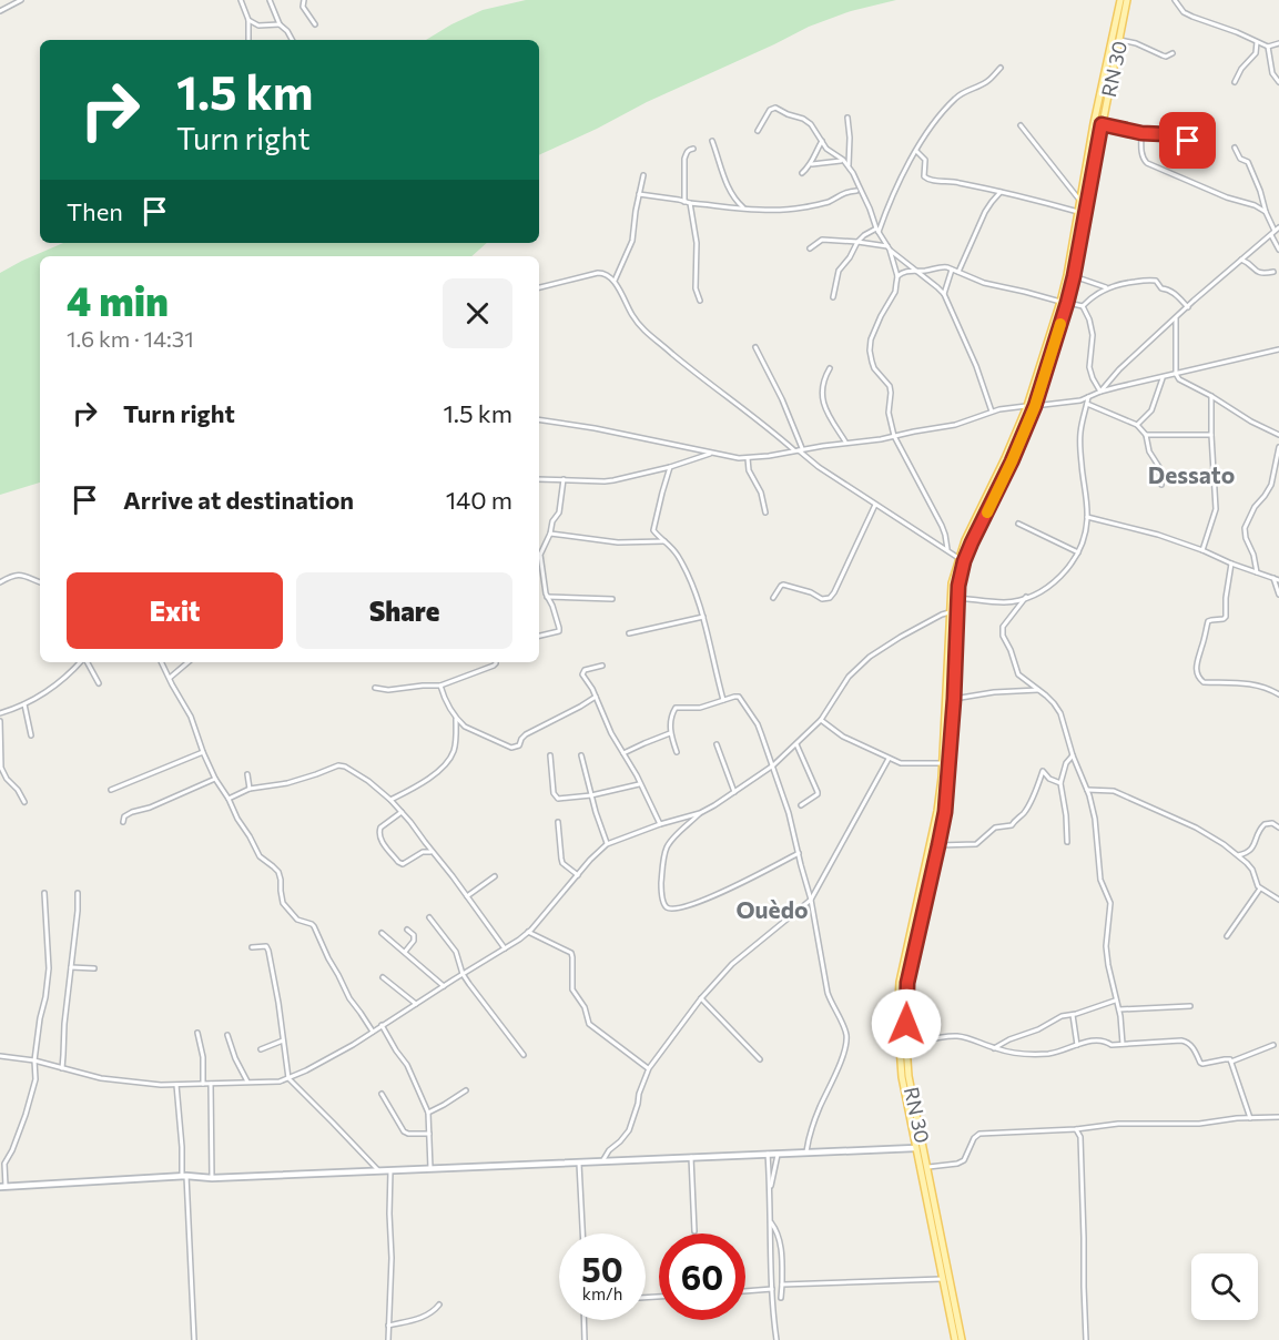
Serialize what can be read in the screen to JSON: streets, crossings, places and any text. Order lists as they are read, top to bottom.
{
  "streets": {
    "main road": ["RN 30"]
  },
  "districts": ["Dessato", "Ouèdo"],
  "page": {
    "turn": ["1.5 km", "Turn right"],
    "then": "Then",
    "heading": ["4 min", "1.6 km · 14:31"],
    "list": [
      {
        "name": "Turn right",
        "value": "1.5 km"
      },
      {
        "name": "Arrive at destination",
        "value": "140 m"
      }
    ],
    "buttons": ["Exit", "Share"],
    "speed": "50 km/h",
    "limit": "60"
  }
}
